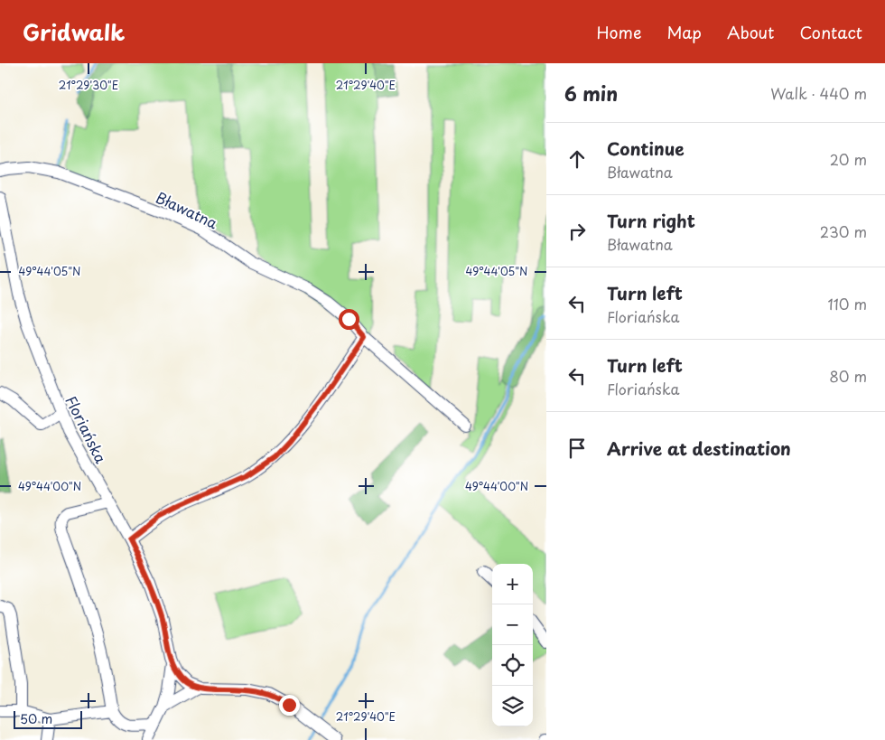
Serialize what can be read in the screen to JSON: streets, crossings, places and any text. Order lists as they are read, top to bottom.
{
  "streets": {
    "street": ["Bławatna", "Floriańska"]
  },
  "scale_bar": "50 m",
  "page": {
    "header": "Gridwalk",
    "nav": [
      "Home",
      "Map",
      "About",
      "Contact"
    ],
    "heading": ["6 min", "Walk · 440 m"],
    "list": [
      ["Continue", "Bławatna", "20 m"],
      ["Turn right", "Bławatna", "230 m"],
      ["Turn left", "Floriańska", "110 m"],
      ["Turn left", "Floriańska", "80 m"],
      "Arrive at destination"
    ],
    "map_buttons": ["+", "−"],
    "scale": "50 m"
  },
  "coordinates": [
    "21°29'30\"E",
    "21°29'40\"E",
    "49°44'05\"N",
    "49°44'00\"N"
  ]
}
